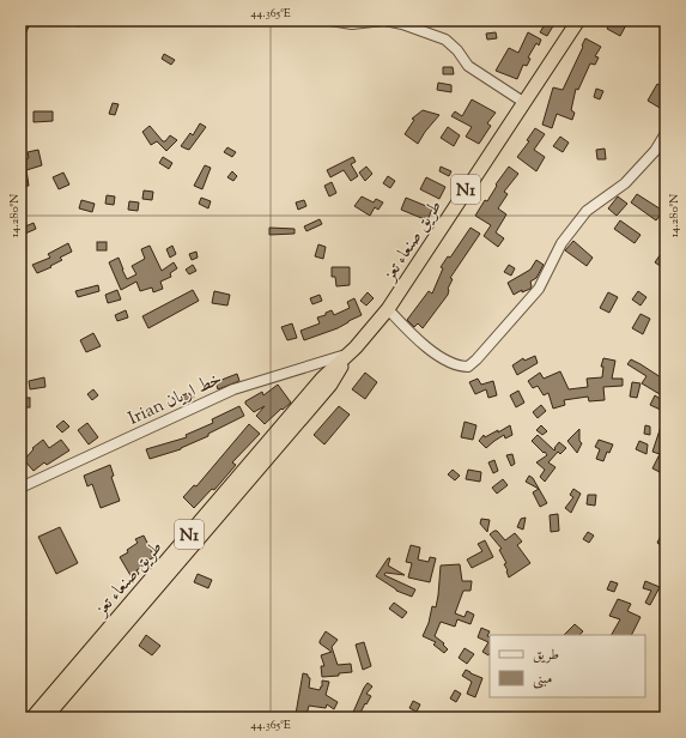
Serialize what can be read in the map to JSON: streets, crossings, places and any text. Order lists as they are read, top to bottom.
{
  "streets": {
    "highway": ["N1", "طريق صنعاء تعز"],
    "street": ["Irian خط اريان"]
  },
  "crossings": [
    ["طريق صنعاء تعز", "Irian خط اريان"]
  ],
  "legend": ["طريق", "مبنى"],
  "coordinates": ["44.365°E", "14.280°N"]
}
